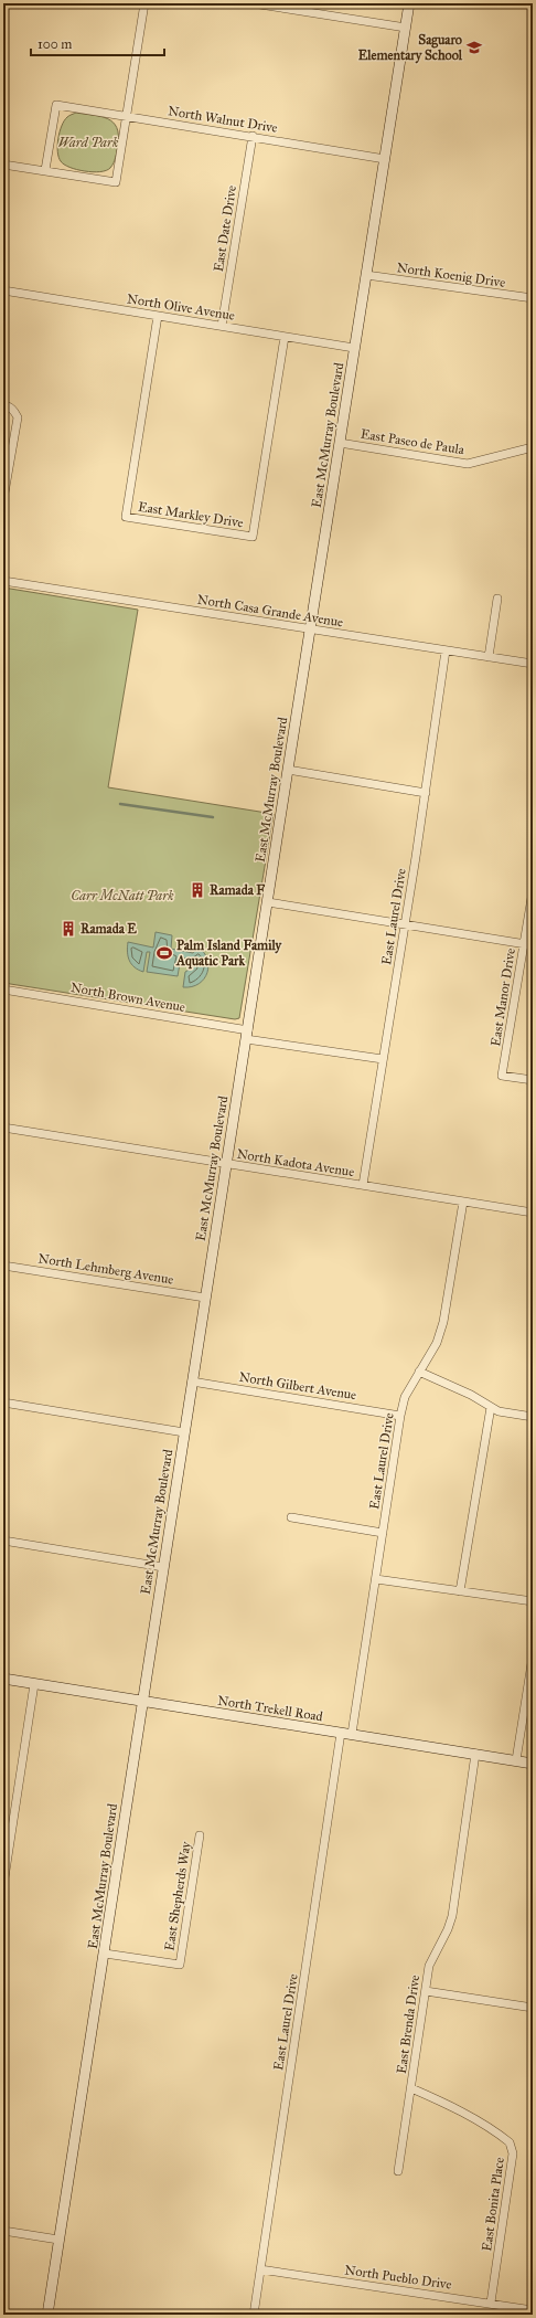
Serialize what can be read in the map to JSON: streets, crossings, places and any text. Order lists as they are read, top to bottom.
{
  "streets": {
    "street": [
      "North Walnut Drive",
      "East Date Drive",
      "North Koenig Drive",
      "North Olive Avenue",
      "East McMurray Boulevard",
      "East Paseo de Paula",
      "East Markley Drive",
      "North Casa Grande Avenue",
      "East Laurel Drive",
      "North Brown Avenue",
      "East Manor Drive",
      "North Kadota Avenue",
      "North Lehmberg Avenue",
      "North Gilbert Avenue",
      "North Trekell Road",
      "East Shepherds Way",
      "East Brenda Drive",
      "East Bonita Place",
      "North Pueblo Drive"
    ]
  },
  "crossings": [
    ["North Walnut Drive", "East Date Drive"],
    ["North Walnut Drive", "East McMurray Boulevard"],
    ["East Date Drive", "North Olive Avenue"],
    ["North Koenig Drive", "East McMurray Boulevard"],
    ["North Olive Avenue", "East McMurray Boulevard"],
    ["North Olive Avenue", "East Markley Drive"],
    ["East McMurray Boulevard", "East Paseo de Paula"],
    ["East McMurray Boulevard", "North Casa Grande Avenue"],
    ["East McMurray Boulevard", "North Brown Avenue"],
    ["East McMurray Boulevard", "North Kadota Avenue"],
    ["East McMurray Boulevard", "North Lehmberg Avenue"],
    ["East McMurray Boulevard", "North Gilbert Avenue"],
    ["East McMurray Boulevard", "North Trekell Road"],
    ["East McMurray Boulevard", "East Shepherds Way"],
    ["North Casa Grande Avenue", "East Laurel Drive"],
    ["East Laurel Drive", "North Brown Avenue"],
    ["East Laurel Drive", "North Kadota Avenue"],
    ["East Laurel Drive", "North Gilbert Avenue"],
    ["East Laurel Drive", "North Trekell Road"],
    ["East Laurel Drive", "North Pueblo Drive"],
    ["North Trekell Road", "East Brenda Drive"],
    ["East Brenda Drive", "East Bonita Place"],
    ["East Bonita Place", "North Pueblo Drive"]
  ],
  "parks": ["Ward Park", "Carr McNatt Park"],
  "places": {
    "school or university": ["Saguaro Elementary School"],
    "building": ["Ramada F", "Ramada E"],
    "sports": ["Palm Island Family Aquatic Park"]
  },
  "scale_bar": "100 m"
}
